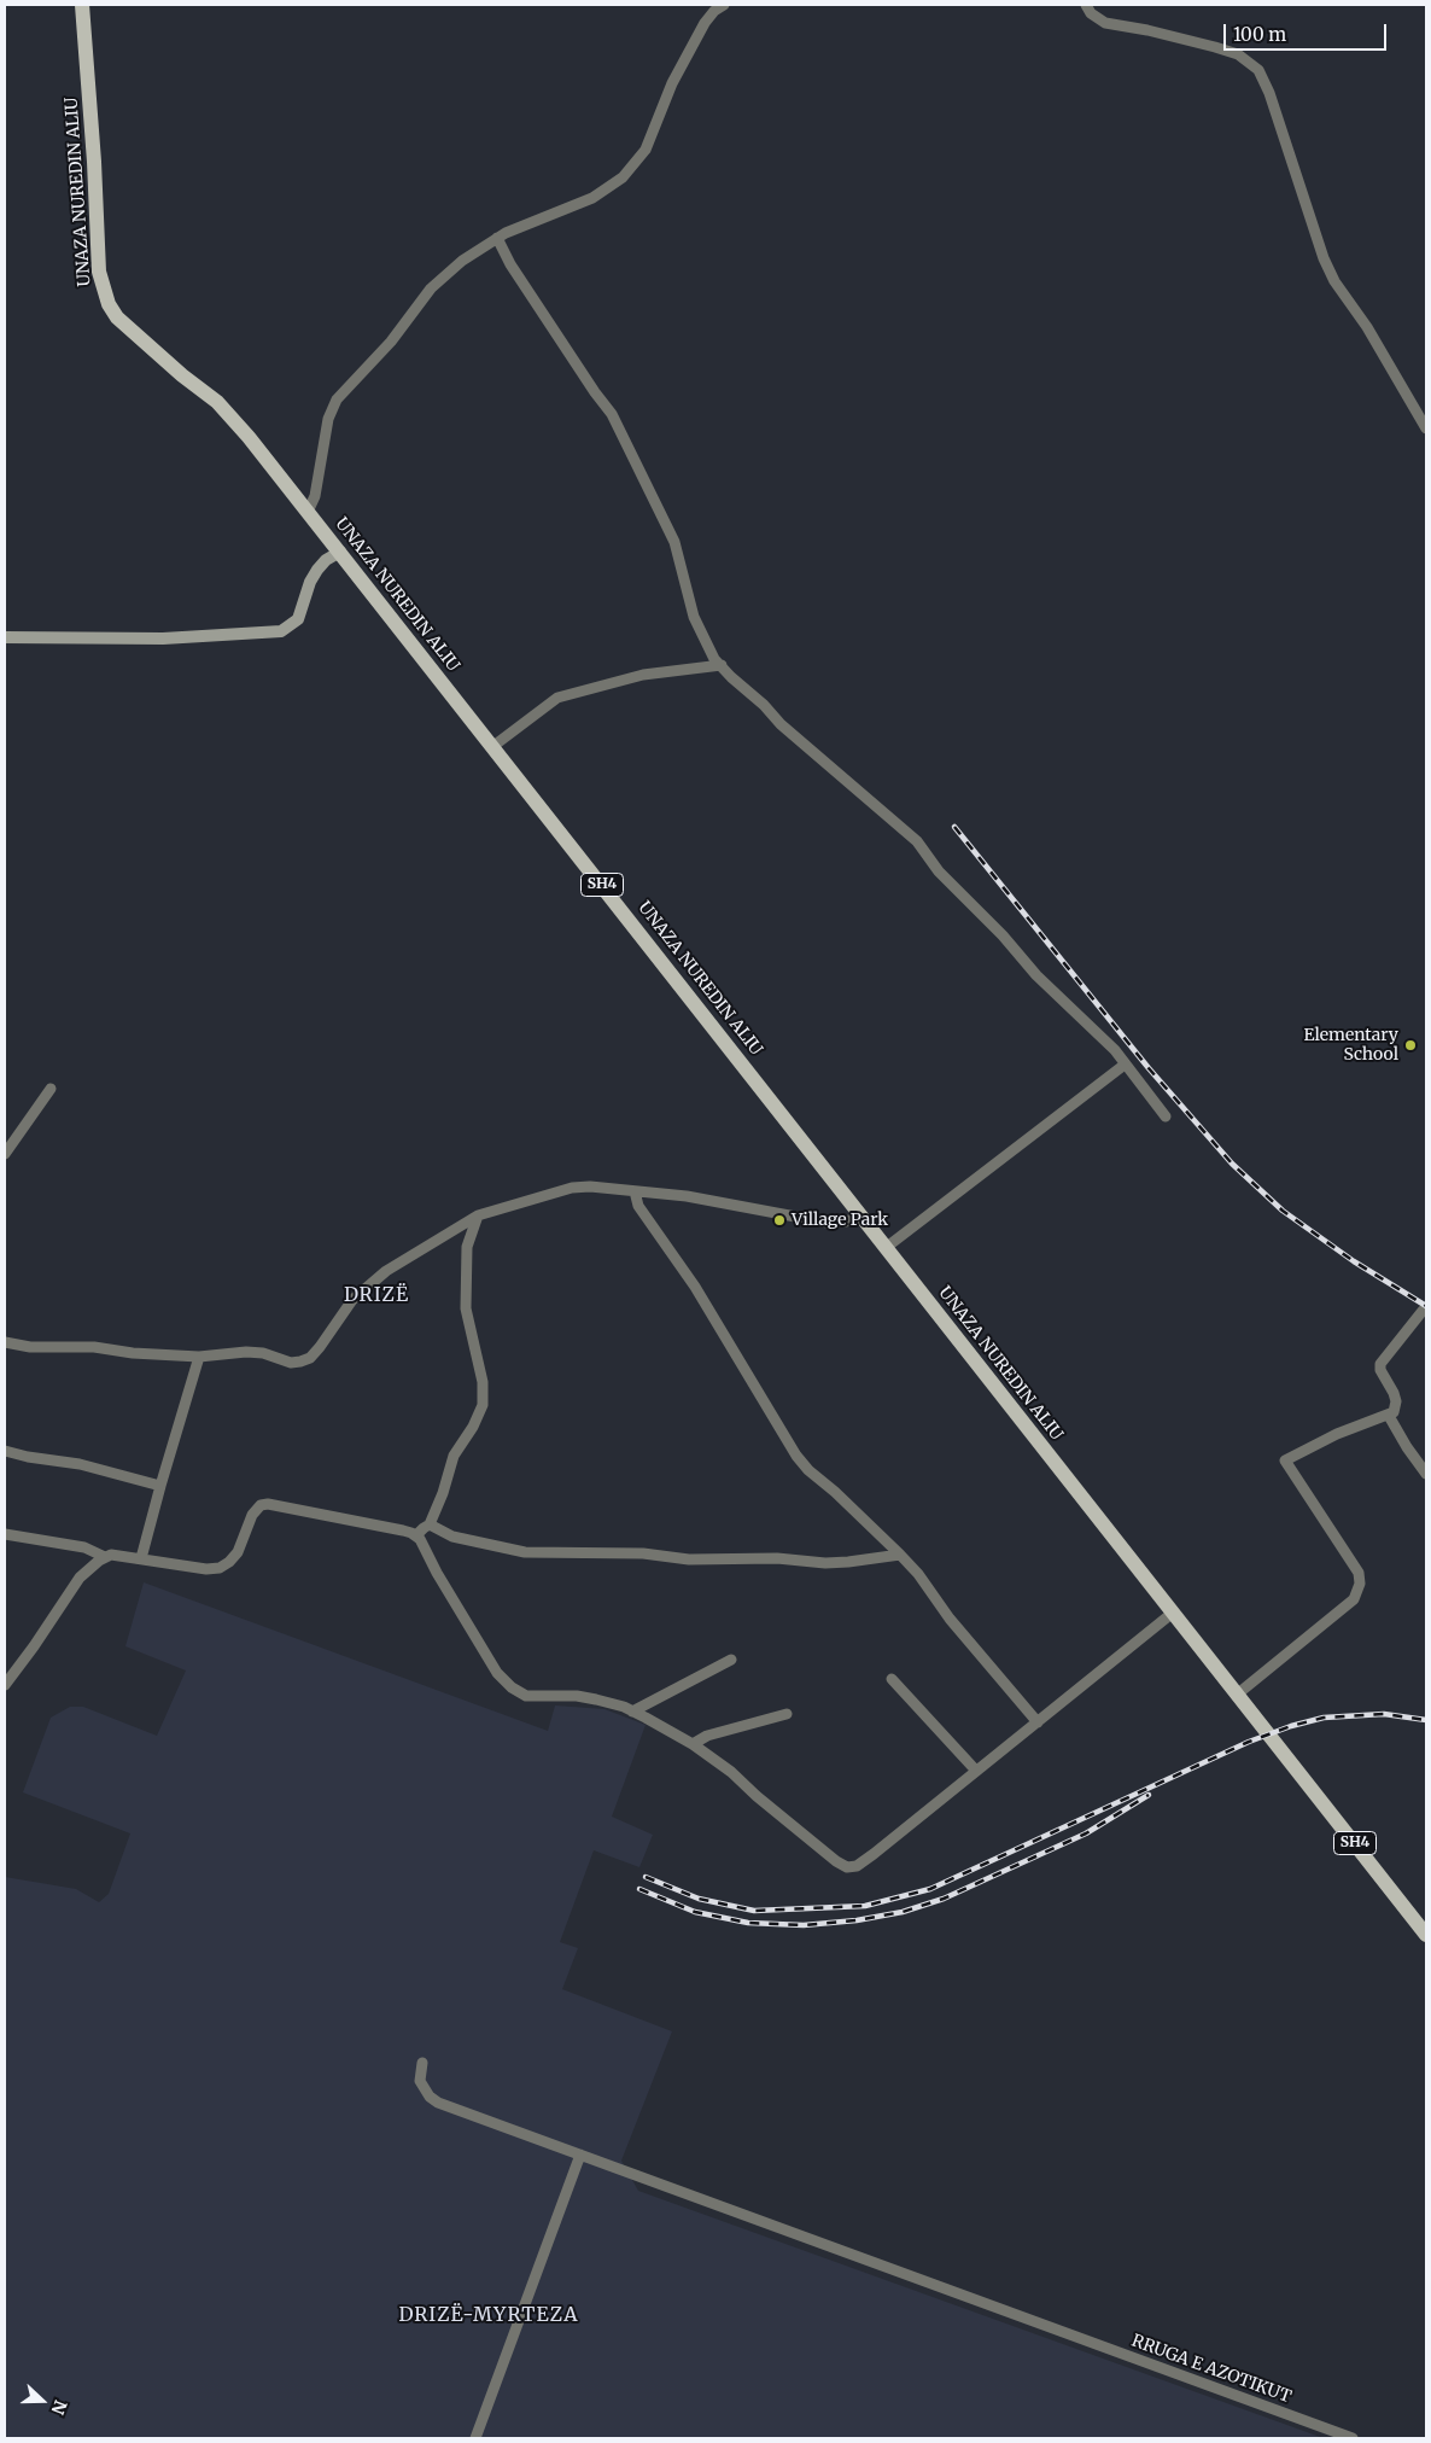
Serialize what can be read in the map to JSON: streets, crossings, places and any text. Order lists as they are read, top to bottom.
{
  "streets": {
    "main road": ["UNAZA NUREDIN ALIU", "SH4"],
    "street": ["RRUGA E AZOTIKUT"]
  },
  "districts": ["DRIZË", "DRIZË-MYRTEZA"],
  "places": ["Elementary School", "Village Park"],
  "scale_bar": "100 m",
  "north": "right"
}
